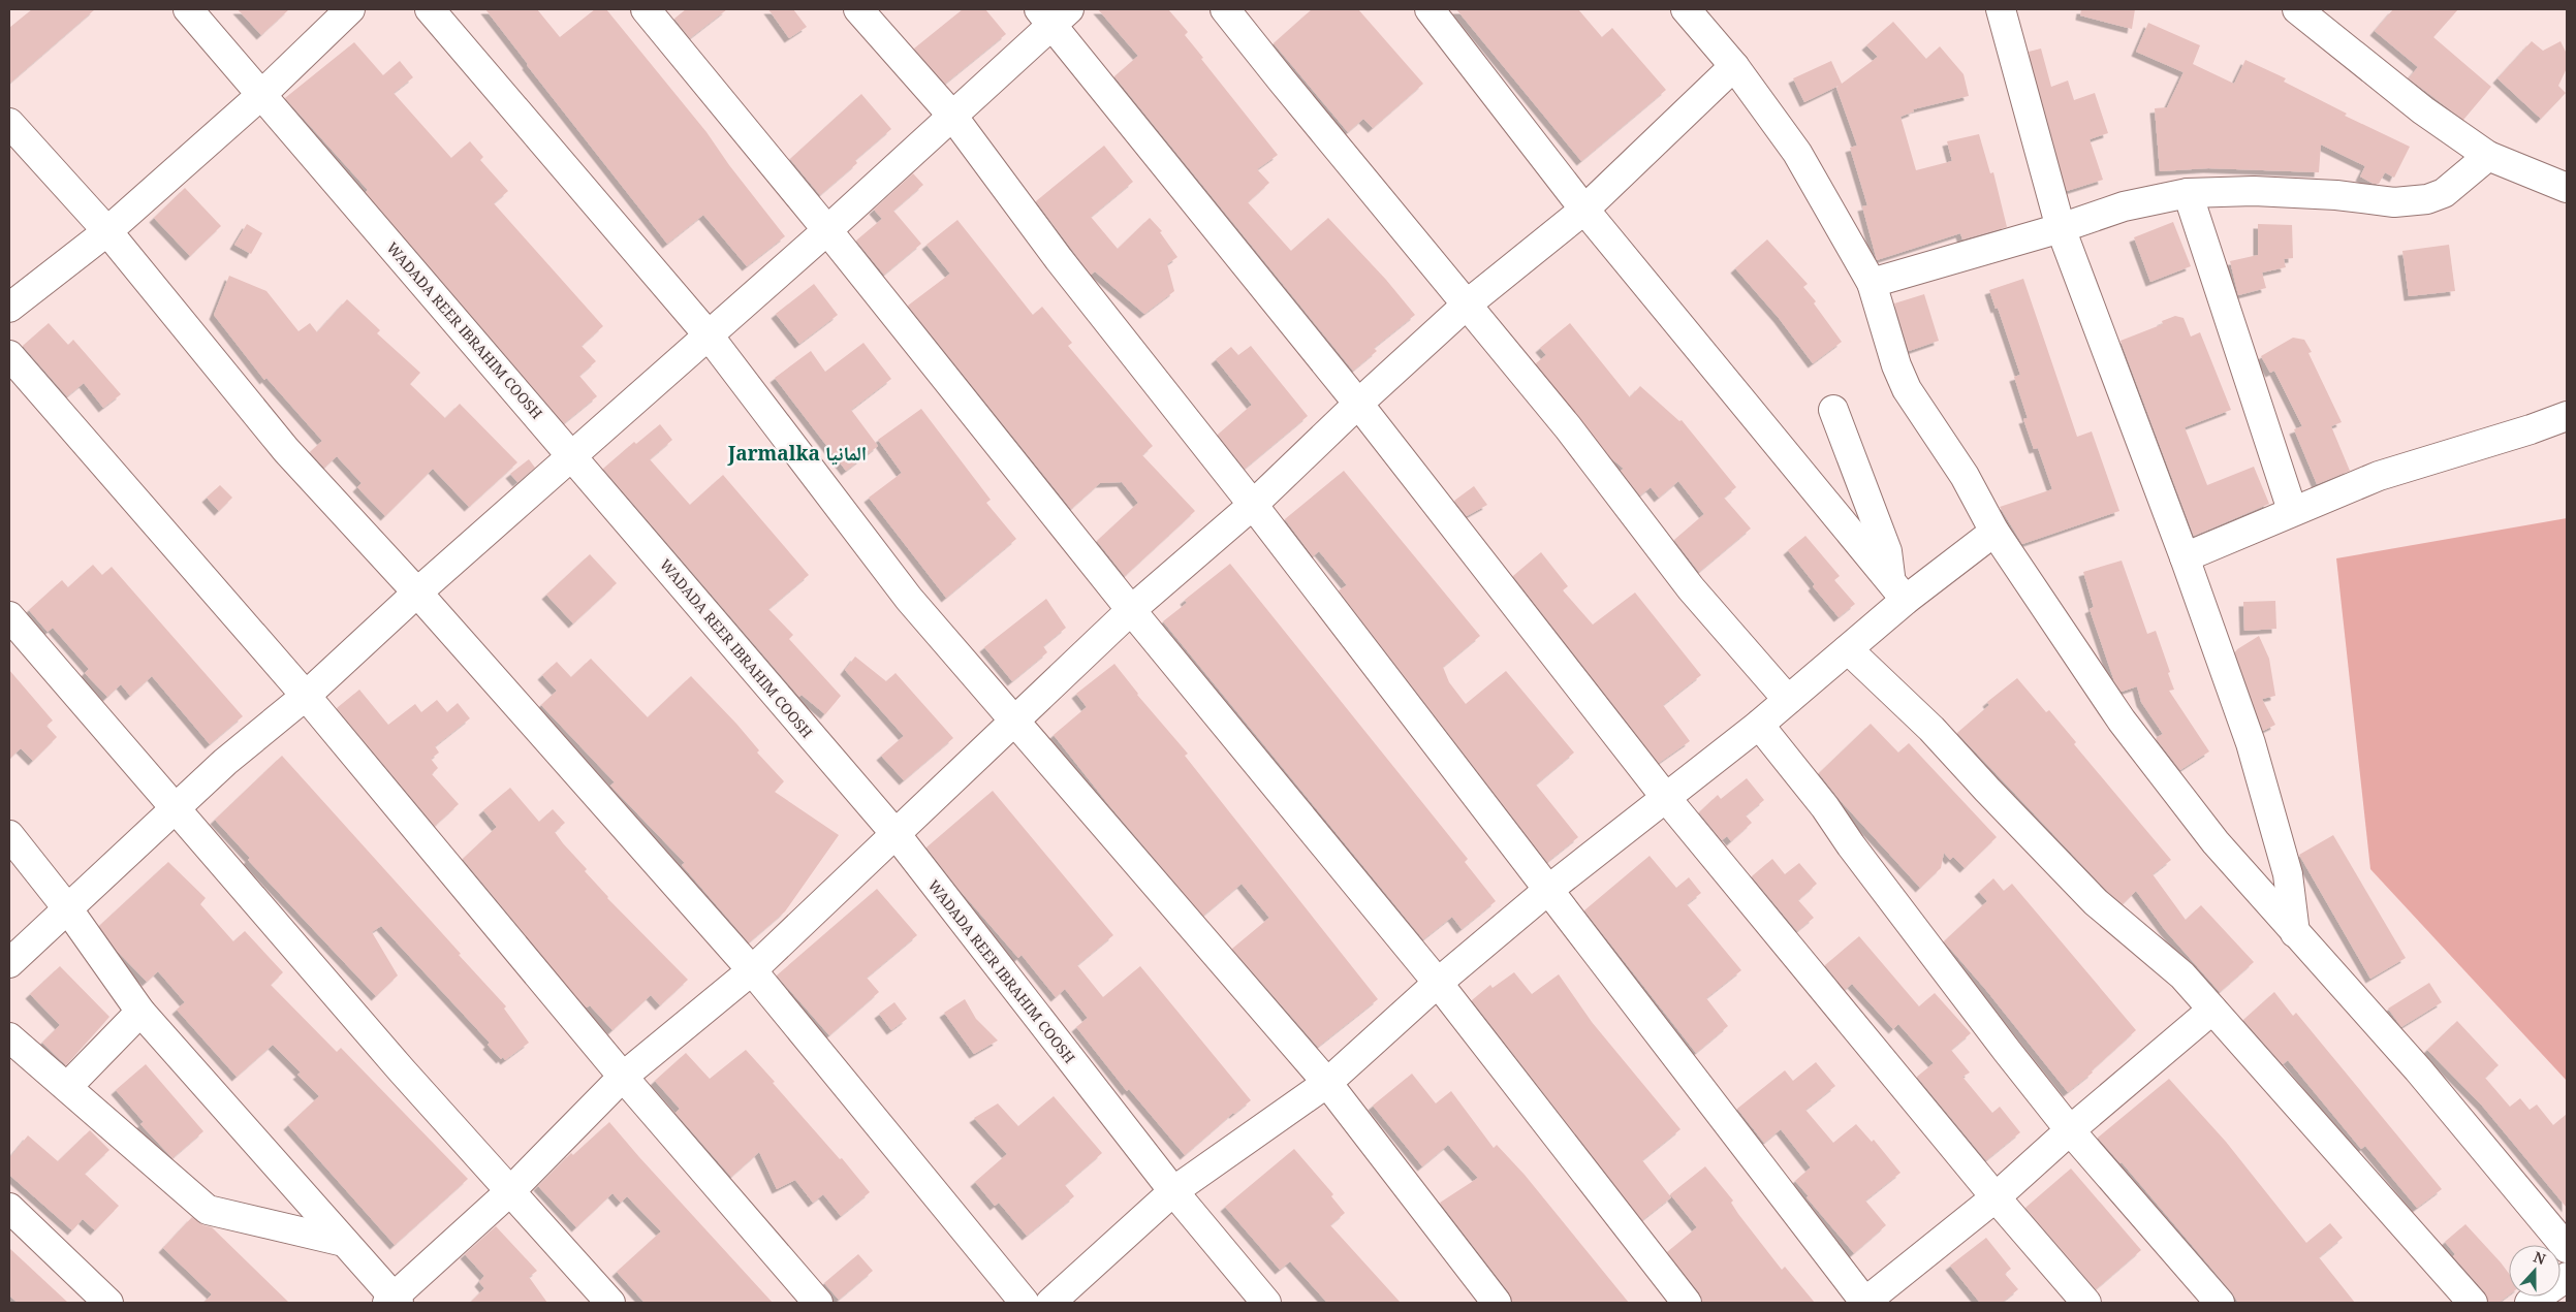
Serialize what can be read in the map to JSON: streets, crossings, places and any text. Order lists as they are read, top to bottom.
{
  "streets": {
    "street": ["WADADA REER IBRAHIM COOSH"]
  },
  "districts": ["Jarmalka المانيا"],
  "north": "top"
}
